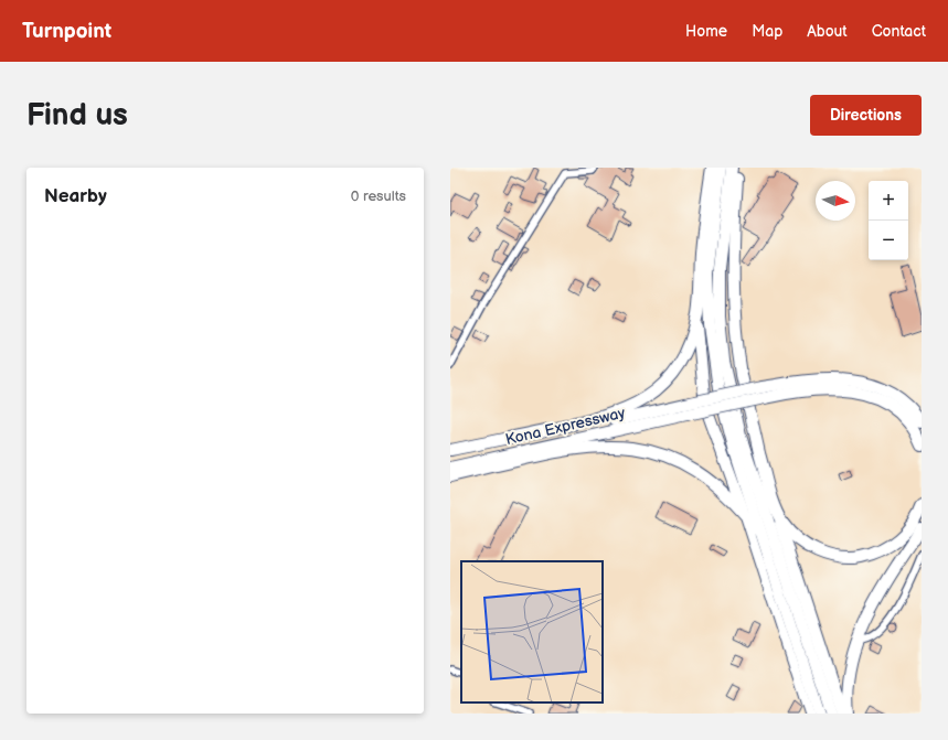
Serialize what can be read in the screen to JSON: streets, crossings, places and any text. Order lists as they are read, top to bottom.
{
  "streets": {
    "highway": ["Kona Expressway"]
  },
  "north": "right",
  "page": {
    "header": "Turnpoint",
    "nav": [
      "Home",
      "Map",
      "About",
      "Contact"
    ],
    "buttons": "Directions",
    "title": "Find us",
    "heading": ["Nearby", "0 results"],
    "map_buttons": ["+", "−"]
  }
}
